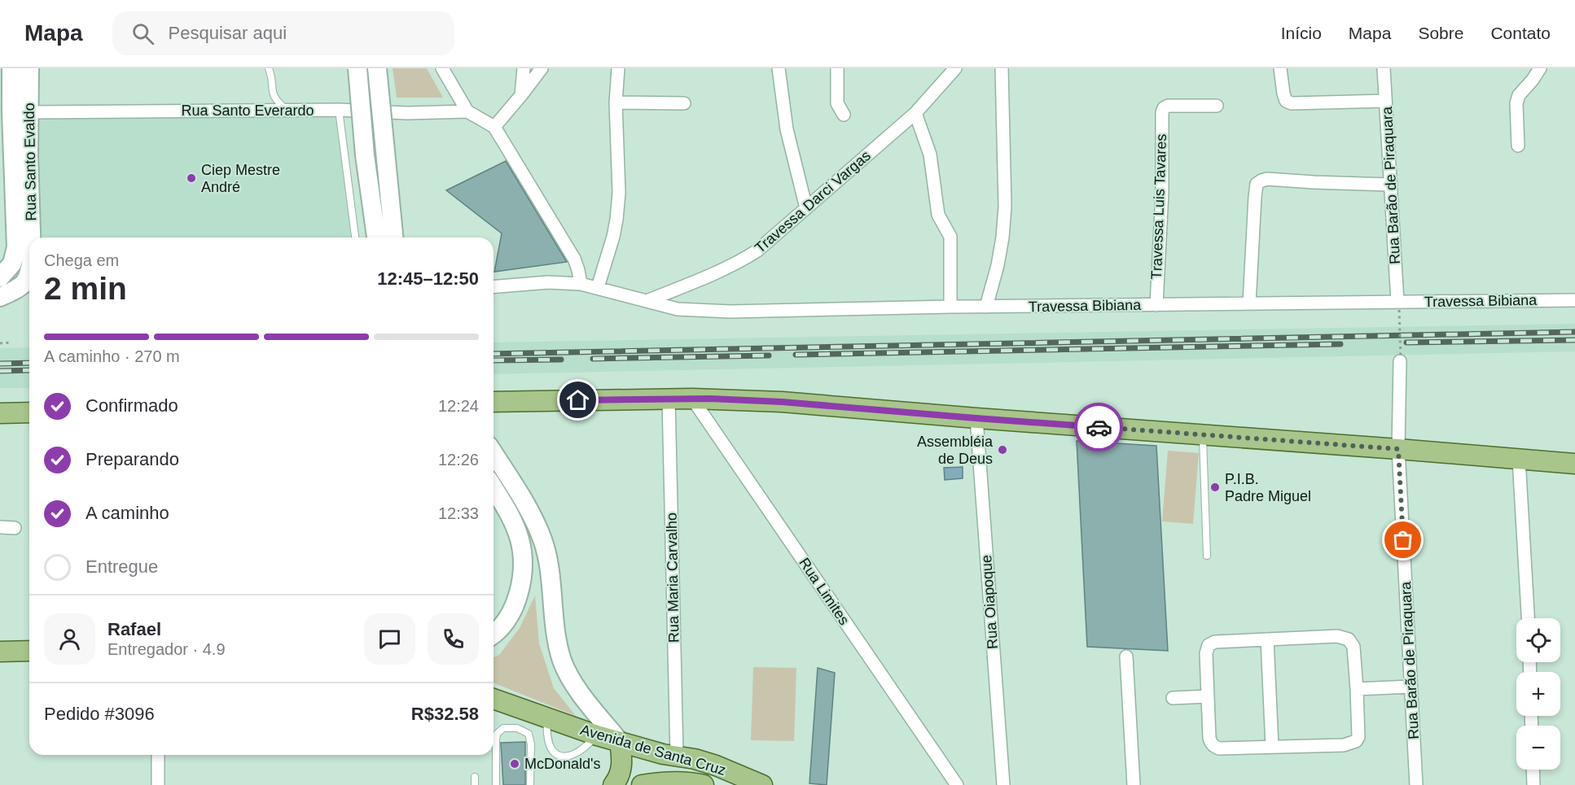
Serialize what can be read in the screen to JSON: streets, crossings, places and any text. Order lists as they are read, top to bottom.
{
  "streets": {
    "main road": ["Rua Santo Evaldo", "Avenida de Santa Cruz"],
    "street": [
      "Rua Santo Everardo",
      "Rua Barão de Piraquara",
      "Travessa Darci Vargas",
      "Travessa Luis Tavares",
      "Travessa Bibiana",
      "Rua Maria Carvalho",
      "Rua Limites",
      "Rua Oiapoque"
    ]
  },
  "crossings": [
    ["Rua Santo Everardo", "Rua Santo Evaldo"],
    ["Rua Barão de Piraquara", "Travessa Bibiana"],
    ["Travessa Darci Vargas", "Travessa Bibiana"],
    ["Travessa Luis Tavares", "Travessa Bibiana"],
    ["Rua Maria Carvalho", "Avenida de Santa Cruz"]
  ],
  "places": [
    "Ciep Mestre André",
    "Assembléia de Deus",
    "P.I.B. Padre Miguel",
    "McDonald's"
  ],
  "page": {
    "header": "Mapa",
    "search": "Pesquisar aqui",
    "nav": [
      "Início",
      "Mapa",
      "Sobre",
      "Contato"
    ],
    "heading": ["2 min", "Chega em", "12:45–12:50"],
    "panel": [
      "Rafael",
      "Entregador · 4.9",
      "Pedido #3096",
      "R$32.58"
    ],
    "bar": "A caminho · 270 m",
    "list": [
      ["Confirmado", "12:24"],
      ["Preparando", "12:26"],
      ["A caminho", "12:33"],
      "Entregue"
    ],
    "map_buttons": ["+", "−"]
  }
}
